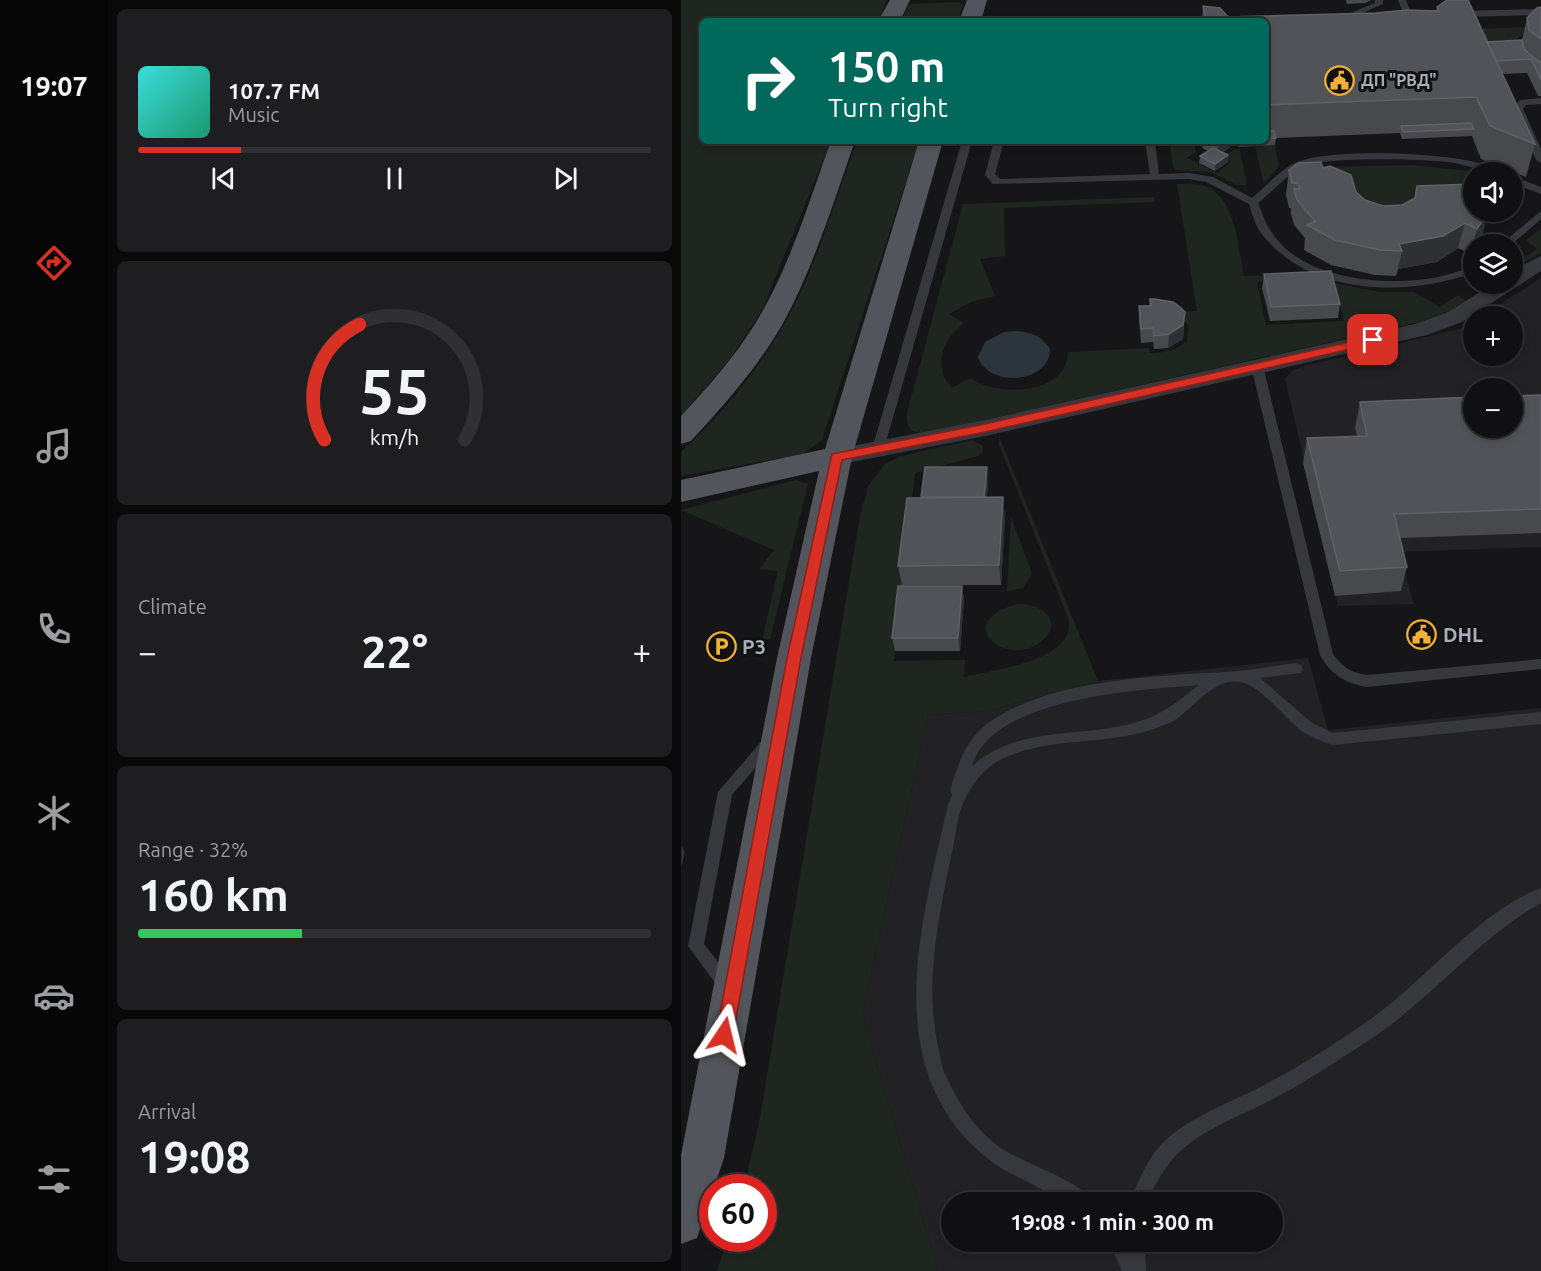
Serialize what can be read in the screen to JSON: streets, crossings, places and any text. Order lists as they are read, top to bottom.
{
  "places": {
    "public building": ["ДП \"РВД\"", "DHL"],
    "parking": ["P3"]
  },
  "page": {
    "tabs": "19:07",
    "turn": ["150 m", "Turn right"],
    "song": ["107.7 FM", "Music"],
    "map_buttons": ["+", "−"],
    "tile": [
      "Climate",
      ["Range · 32%", "160 km"],
      ["Arrival", "19:08"]
    ],
    "heat": ["−", "22°", "+"],
    "limit": "60",
    "trip": "19:08 · 1 min · 300 m",
    "gauge": ["55", "km/h"]
  }
}
